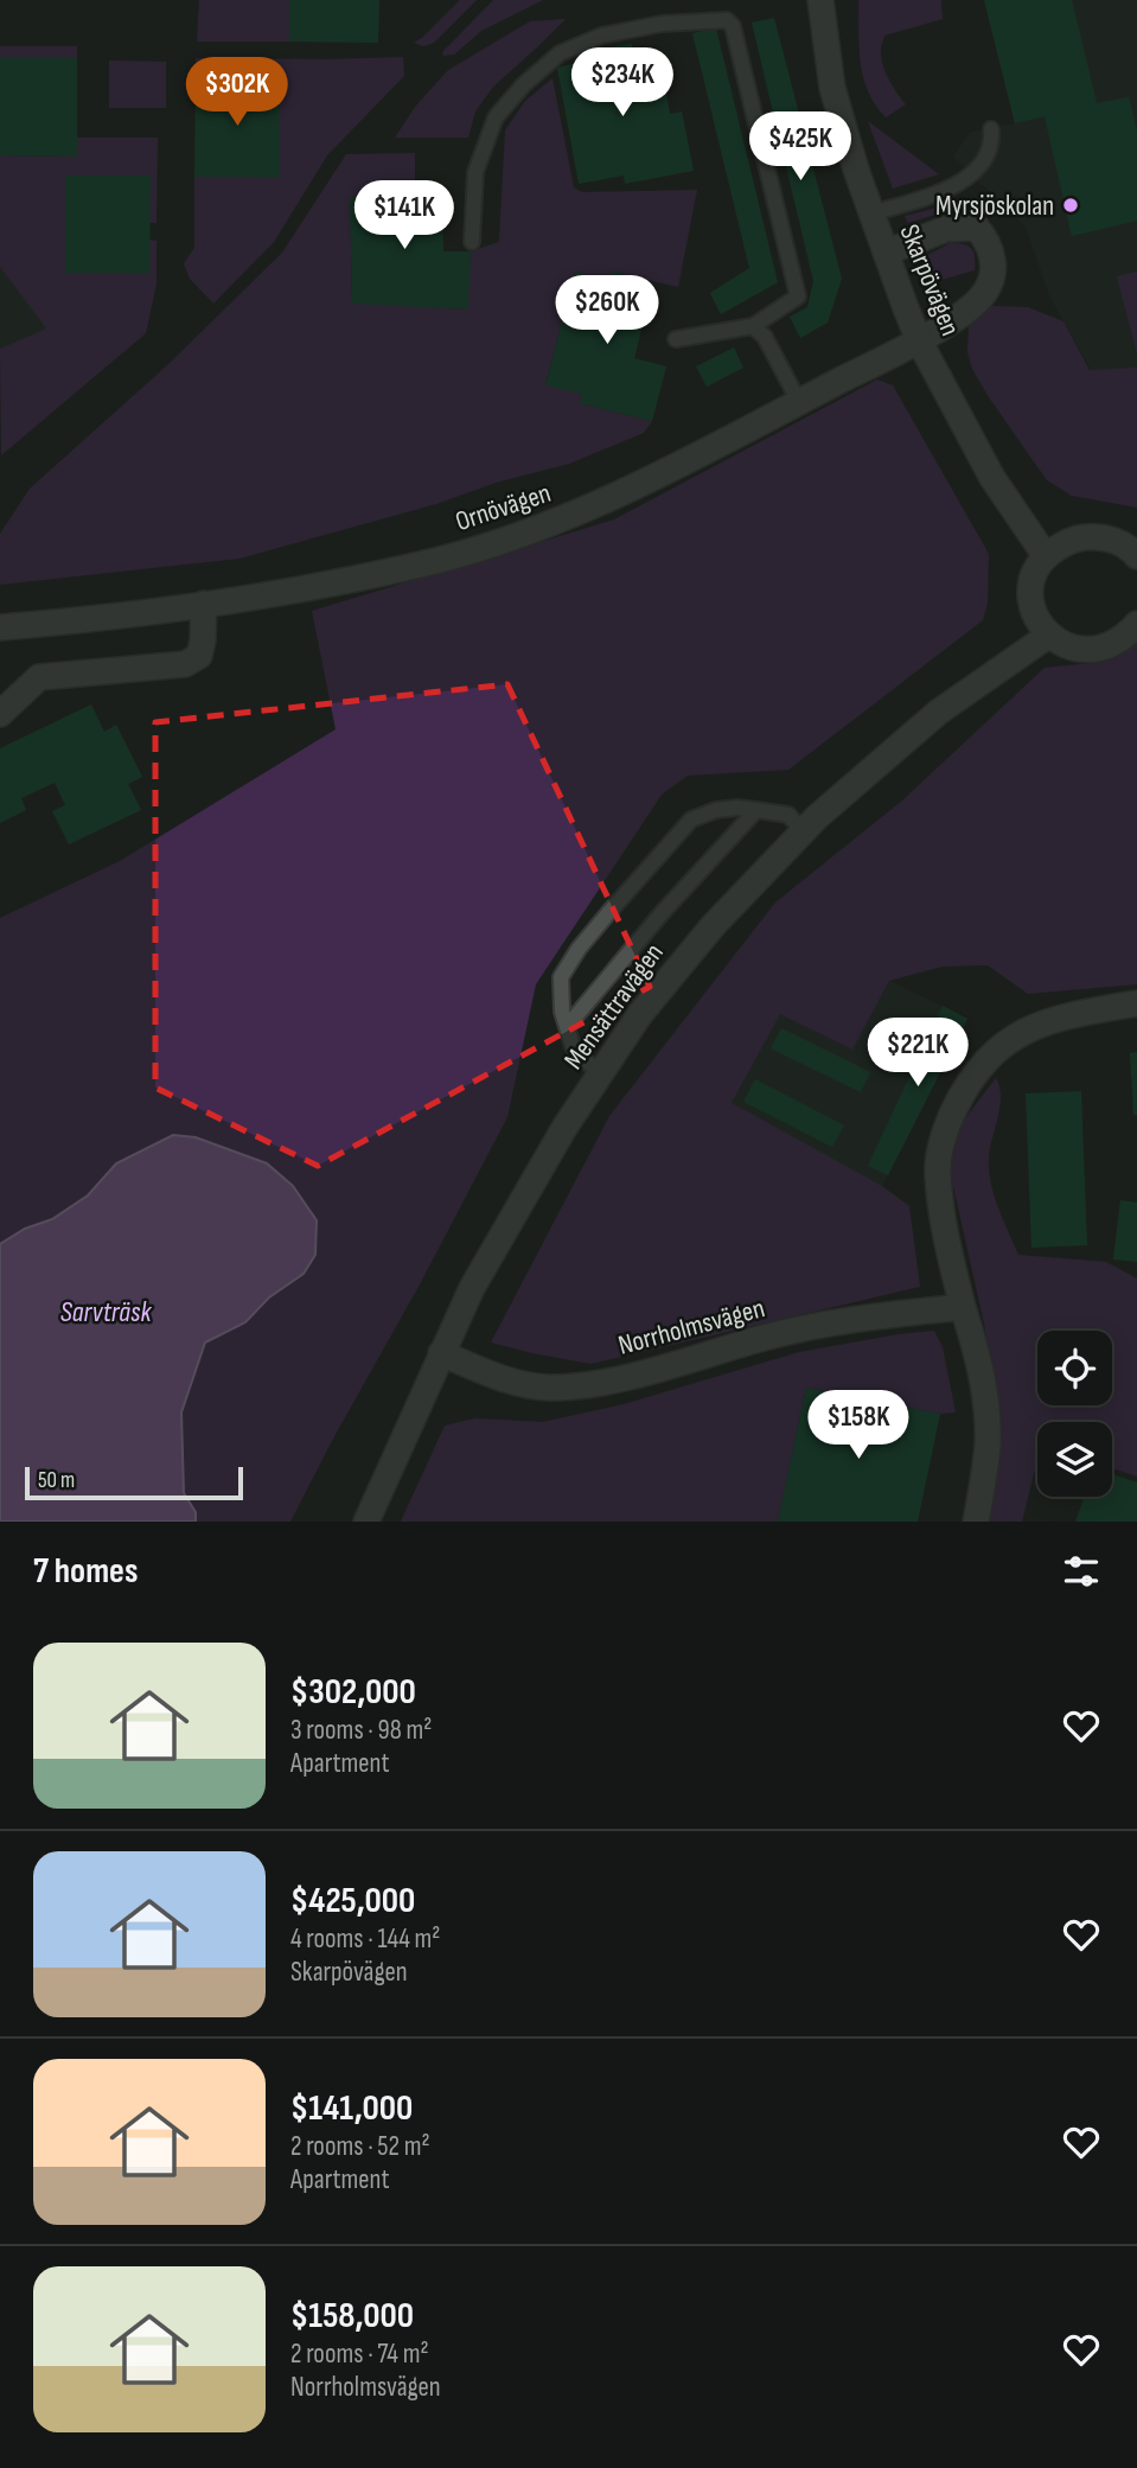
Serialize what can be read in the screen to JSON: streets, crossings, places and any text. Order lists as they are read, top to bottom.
{
  "streets": {
    "street": [
      "Skarpövägen",
      "Ornövägen",
      "Mensättravägen",
      "Norrholmsvägen"
    ]
  },
  "crossings": [
    ["Skarpövägen", "Ornövägen"],
    ["Mensättravägen", "Norrholmsvägen"]
  ],
  "water": ["Sarvträsk"],
  "places": ["Myrsjöskolan"],
  "scale_bar": "50 m",
  "page": {
    "price": [
      "$234K",
      "$302K",
      "$425K",
      "$141K",
      "$260K",
      "$221K",
      "$158K"
    ],
    "scale": "50 m",
    "heading": "7 homes",
    "list": [
      {
        "name": "$302,000",
        "note": "3 rooms · 98 m² · Apartment"
      },
      {
        "name": "$425,000",
        "note": "4 rooms · 144 m² · Skarpövägen"
      },
      {
        "name": "$141,000",
        "note": "2 rooms · 52 m² · Apartment"
      },
      {
        "name": "$158,000",
        "note": "2 rooms · 74 m² · Norrholmsvägen"
      }
    ]
  }
}
